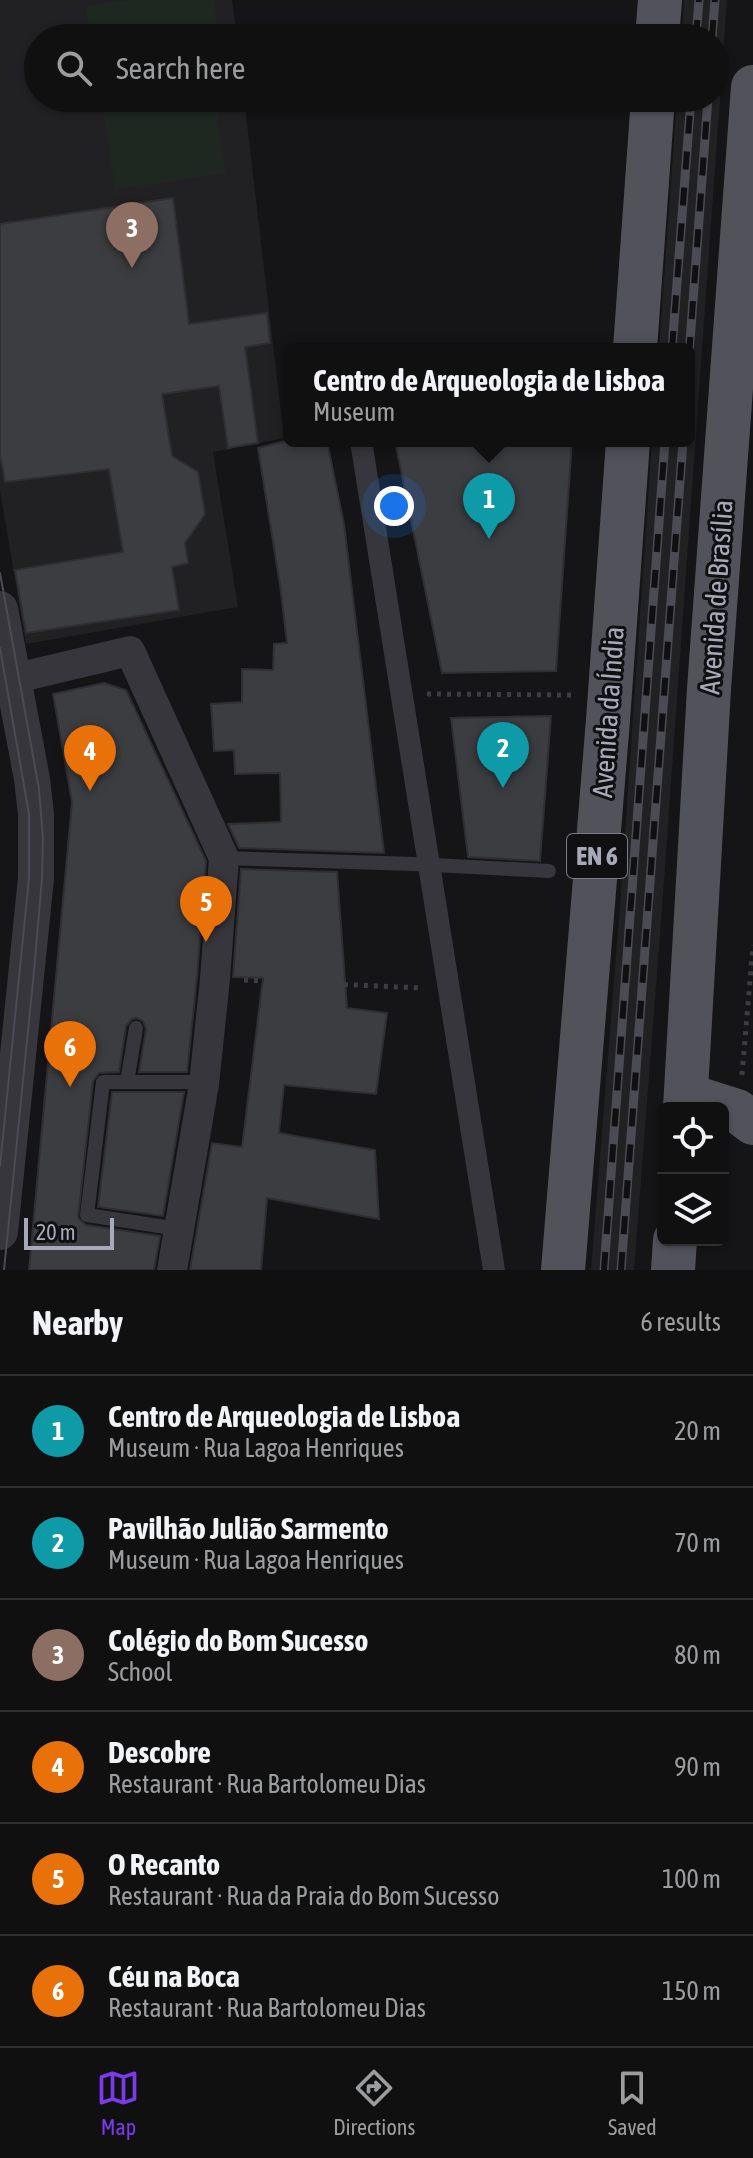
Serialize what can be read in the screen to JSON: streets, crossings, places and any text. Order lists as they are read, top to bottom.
{
  "streets": {
    "main road": ["Avenida de Brasília", "Avenida da Índia", "EN 6"]
  },
  "scale_bar": "20 m",
  "page": {
    "search": "Search here",
    "pins": [
      "3",
      "1",
      "2",
      "4",
      "5",
      "6"
    ],
    "popup": ["Centro de Arqueologia de Lisboa", "Museum"],
    "scale": "20 m",
    "heading": ["Nearby", "6 results"],
    "list": [
      {
        "mark": "1",
        "name": "Centro de Arqueologia de Lisboa",
        "note": "Museum · Rua Lagoa Henriques",
        "value": "20 m"
      },
      {
        "mark": "2",
        "name": "Pavilhão Julião Sarmento",
        "note": "Museum · Rua Lagoa Henriques",
        "value": "70 m"
      },
      {
        "mark": "3",
        "name": "Colégio do Bom Sucesso",
        "note": "School",
        "value": "80 m"
      },
      {
        "mark": "4",
        "name": "Descobre",
        "note": "Restaurant · Rua Bartolomeu Dias",
        "value": "90 m"
      },
      {
        "mark": "5",
        "name": "O Recanto",
        "note": "Restaurant · Rua da Praia do Bom Sucesso",
        "value": "100 m"
      },
      {
        "mark": "6",
        "name": "Céu na Boca",
        "note": "Restaurant · Rua Bartolomeu Dias",
        "value": "150 m"
      }
    ],
    "nav": ["Map", "Directions", "Saved"]
  }
}
